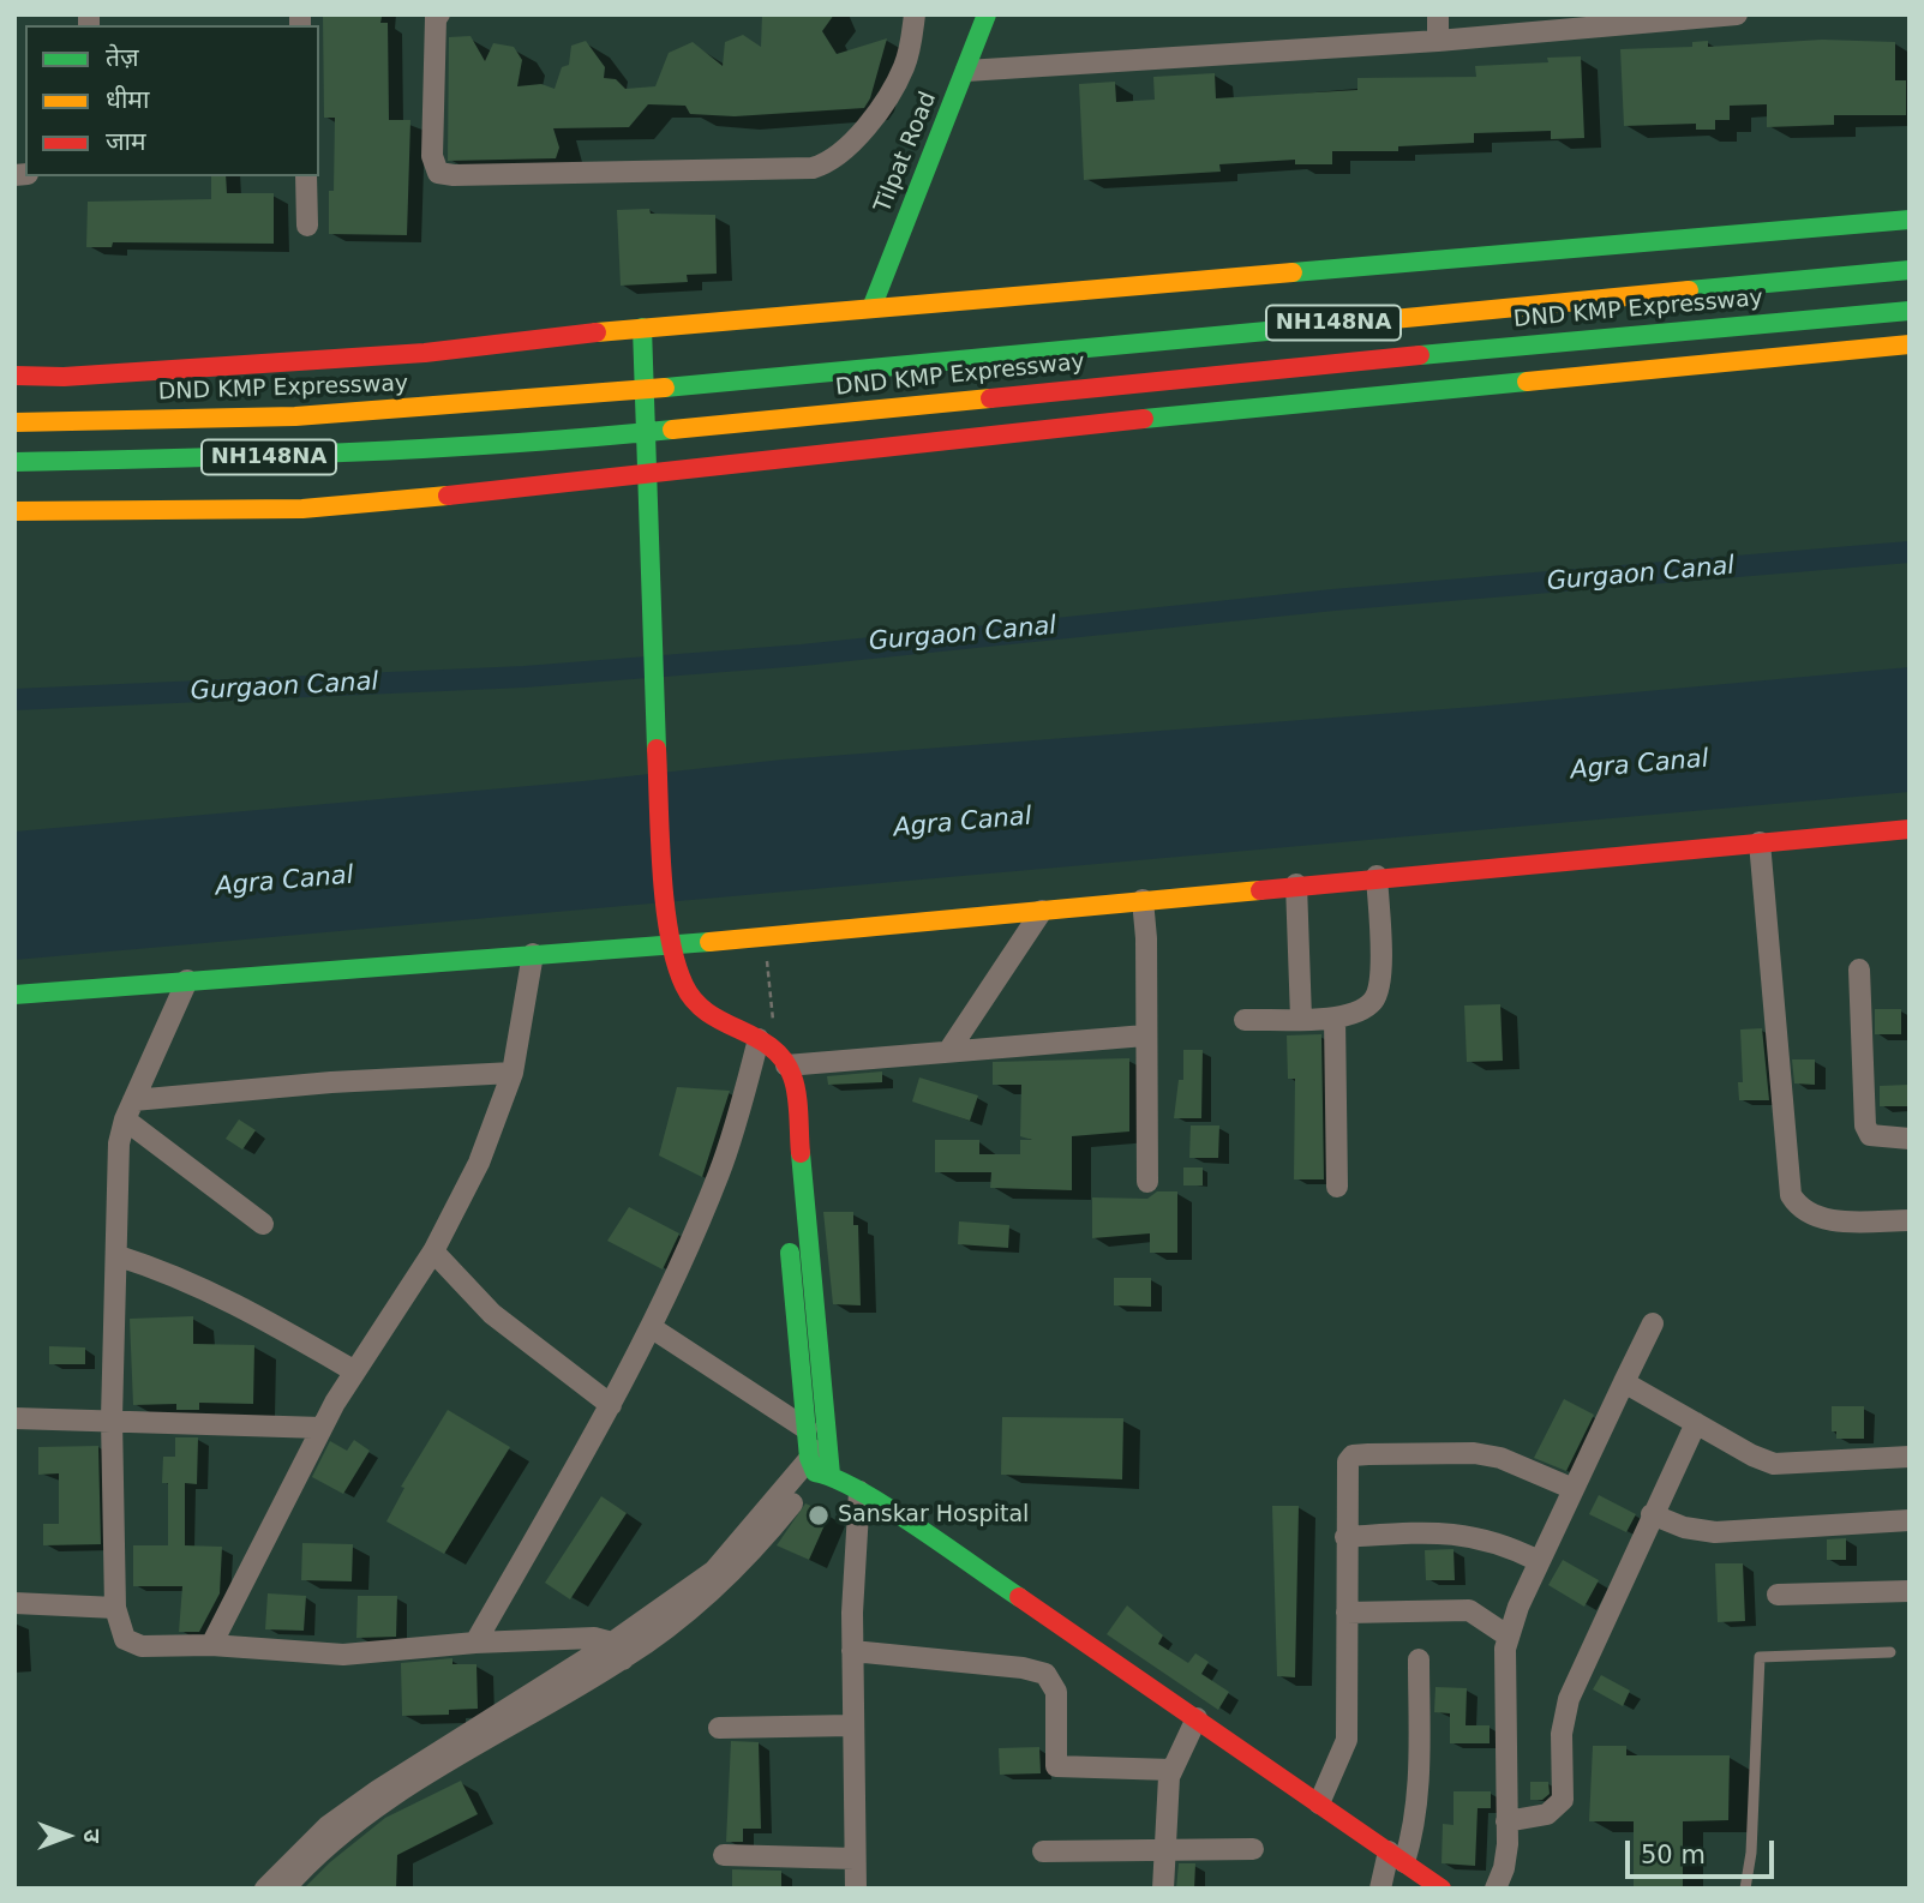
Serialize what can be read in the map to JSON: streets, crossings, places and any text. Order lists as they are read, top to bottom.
{
  "streets": {
    "main road": ["Tilpat Road", "DND KMP Expressway", "NH148NA"]
  },
  "water": ["Gurgaon Canal", "Agra Canal"],
  "places": ["Sanskar Hospital"],
  "legend": ["तेज़", "धीमा", "जाम"],
  "scale_bar": "50 m",
  "north": "right"
}
